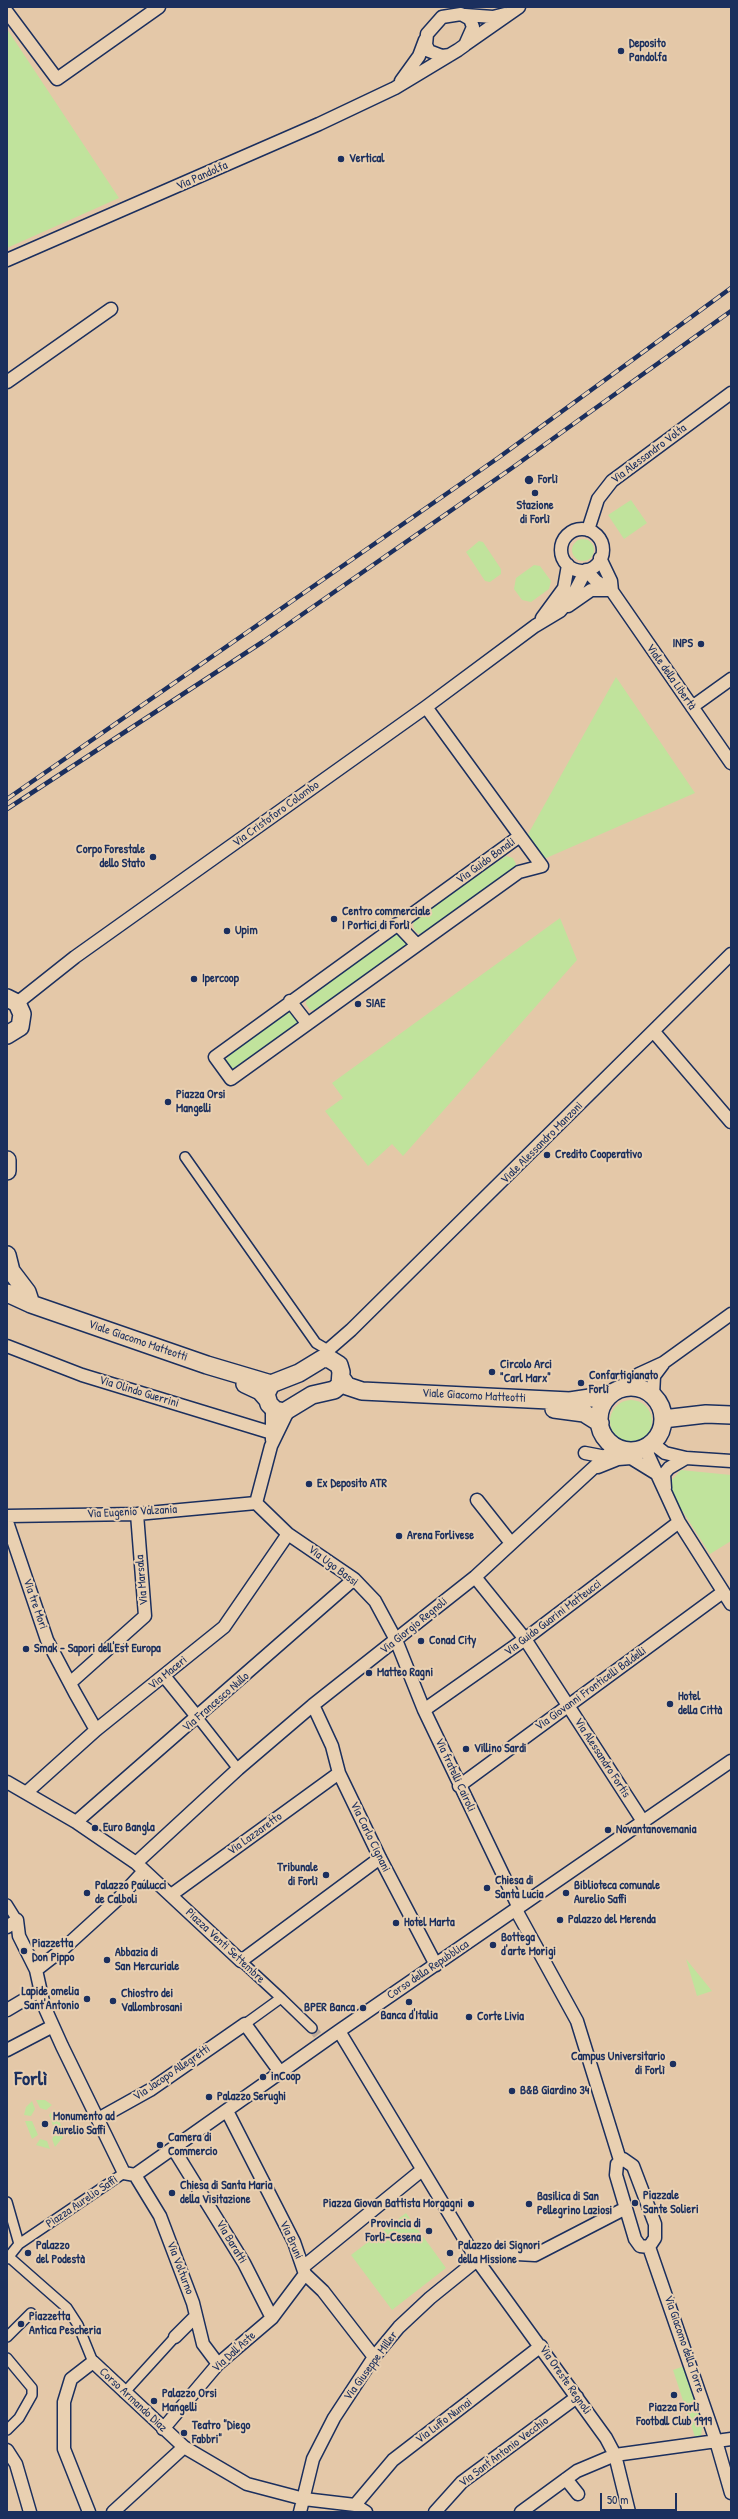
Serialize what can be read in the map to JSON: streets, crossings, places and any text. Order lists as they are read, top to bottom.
{
  "streets": {
    "main road": ["Viale Giacomo Matteotti"],
    "street": [
      "Via Pandolfa",
      "Via Alessandro Volta",
      "Viale della Libertà",
      "Via Cristoforo Colombo",
      "Via Guido Bonali",
      "Viale Alessandro Manzoni",
      "Via Olindo Guerrini",
      "Via Eugenio Valzania",
      "Via Ugo Bassi",
      "Via Marsala",
      "Via tre Mori",
      "Via Guido Guarini Matteucci",
      "Via Giorgio Regnoli",
      "Via Maceri",
      "Via Giovanni Fronticelli Baldelli",
      "Via Francesco Nullo",
      "Via Alessandro Fortis",
      "Via fratelli Cairoli",
      "Via Lazzaretto",
      "Via Carlo Cignani",
      "Piazza Venti Settembre",
      "Corso della Repubblica",
      "Via Jacopo Allegretti",
      "Piazza Aurelio Saffi",
      "Via Bruni",
      "Via Baratti",
      "Via Volturno",
      "Via Giacomo della Torre",
      "Via Dall'Aste",
      "Via Giuseppe Miller",
      "Via Oreste Regnoli",
      "Corso Armando Diaz",
      "Via Luffo Numai",
      "Via Sant'Antonio Vecchio"
    ]
  },
  "crossings": [
    ["Via Alessandro Volta", "Viale della Libertà"],
    ["Viale Giacomo Matteotti", "Via Giorgio Regnoli"],
    ["Via Eugenio Valzania", "Via Ugo Bassi"],
    ["Via Eugenio Valzania", "Via Marsala"],
    ["Via Ugo Bassi", "Via Giorgio Regnoli"],
    ["Via Ugo Bassi", "Via Maceri"],
    ["Via Ugo Bassi", "Via Francesco Nullo"],
    ["Via Ugo Bassi", "Via fratelli Cairoli"],
    ["Via Marsala", "Via tre Mori"],
    ["Via tre Mori", "Via Maceri"],
    ["Via Guido Guarini Matteucci", "Via Alessandro Fortis"],
    ["Via Guido Guarini Matteucci", "Via fratelli Cairoli"],
    ["Via Giorgio Regnoli", "Via Alessandro Fortis"],
    ["Via Giorgio Regnoli", "Via fratelli Cairoli"],
    ["Via Giorgio Regnoli", "Via Carlo Cignani"],
    ["Via Giorgio Regnoli", "Piazza Venti Settembre"],
    ["Via Giorgio Regnoli", "Piazza Aurelio Saffi"],
    ["Via Maceri", "Piazza Venti Settembre"],
    ["Via Giovanni Fronticelli Baldelli", "Via Alessandro Fortis"],
    ["Via Giovanni Fronticelli Baldelli", "Via fratelli Cairoli"],
    ["Via Francesco Nullo", "Piazza Venti Settembre"],
    ["Via Alessandro Fortis", "Corso della Repubblica"],
    ["Via fratelli Cairoli", "Corso della Repubblica"],
    ["Via Lazzaretto", "Via Carlo Cignani"],
    ["Via Lazzaretto", "Piazza Venti Settembre"],
    ["Via Carlo Cignani", "Corso della Repubblica"],
    ["Corso della Repubblica", "Piazza Aurelio Saffi"],
    ["Corso della Repubblica", "Via Bruni"],
    ["Corso della Repubblica", "Via Baratti"],
    ["Corso della Repubblica", "Via Volturno"],
    ["Via Jacopo Allegretti", "Piazza Aurelio Saffi"],
    ["Piazza Aurelio Saffi", "Via Volturno"],
    ["Piazza Aurelio Saffi", "Corso Armando Diaz"],
    ["Via Bruni", "Via Dall'Aste"],
    ["Via Bruni", "Via Giuseppe Miller"],
    ["Via Baratti", "Via Dall'Aste"],
    ["Via Volturno", "Via Dall'Aste"],
    ["Via Dall'Aste", "Corso Armando Diaz"],
    ["Via Giuseppe Miller", "Via Oreste Regnoli"],
    ["Via Giuseppe Miller", "Corso Armando Diaz"],
    ["Via Oreste Regnoli", "Via Luffo Numai"],
    ["Via Oreste Regnoli", "Via Sant'Antonio Vecchio"],
    ["Corso Armando Diaz", "Via Luffo Numai"]
  ],
  "districts": ["Forlì"],
  "places": [
    "Deposito Pandolfa",
    "Vertical",
    "Forlì",
    "Stazione di Forlì",
    "INPS",
    "Corpo Forestale dello Stato",
    "Centro commerciale I Portici di Forlì",
    "Upim",
    "Ipercoop",
    "SIAE",
    "Piazza Orsi Mangelli",
    "Credito Cooperativo",
    "Circolo Arci \"Carl Marx\"",
    "Confartigianato Forlì",
    "Ex Deposito ATR",
    "Arena Forlivese",
    "Conad City",
    "Smak - Sapori dell'Est Europa",
    "Matteo Ragni",
    "Hotel della Città",
    "Villino Sardi",
    "Euro Bangla",
    "Novantanovemania",
    "Tribunale di Forlì",
    "Chiesa di Santa Lucia",
    "Palazzo Paulucci de Calboli",
    "Biblioteca comunale Aurelio Saffi",
    "Palazzo del Merenda",
    "Hotel Marta",
    "Bottega d'arte Morigi",
    "Piazzetta Don Pippo",
    "Abbazia di San Mercuriale",
    "Lapide omelia Sant'Antonio",
    "Chiostro dei Vallombrosani",
    "Banca d'Italia",
    "BPER Banca",
    "Corte Livia",
    "Campus Universitario di Forlì",
    "inCoop",
    "B&B Giardino 34",
    "Palazzo Serughi",
    "Monumento ad Aurelio Saffi",
    "Camera di Commercio",
    "Chiesa di Santa Maria della Visitazione",
    "Piazzale Sante Solieri",
    "Piazza Giovan Battista Morgagni",
    "Basilica di San Pellegrino Laziosi",
    "Provincia di Forlì-Cesena",
    "Palazzo del Podestà",
    "Palazzo dei Signori della Missione",
    "Piazzetta Antica Pescheria",
    "Piazza Forlì Football Club 1919",
    "Palazzo Orsi Mangelli",
    "Teatro \"Diego Fabbri\""
  ],
  "scale_bar": "50 m"
}
